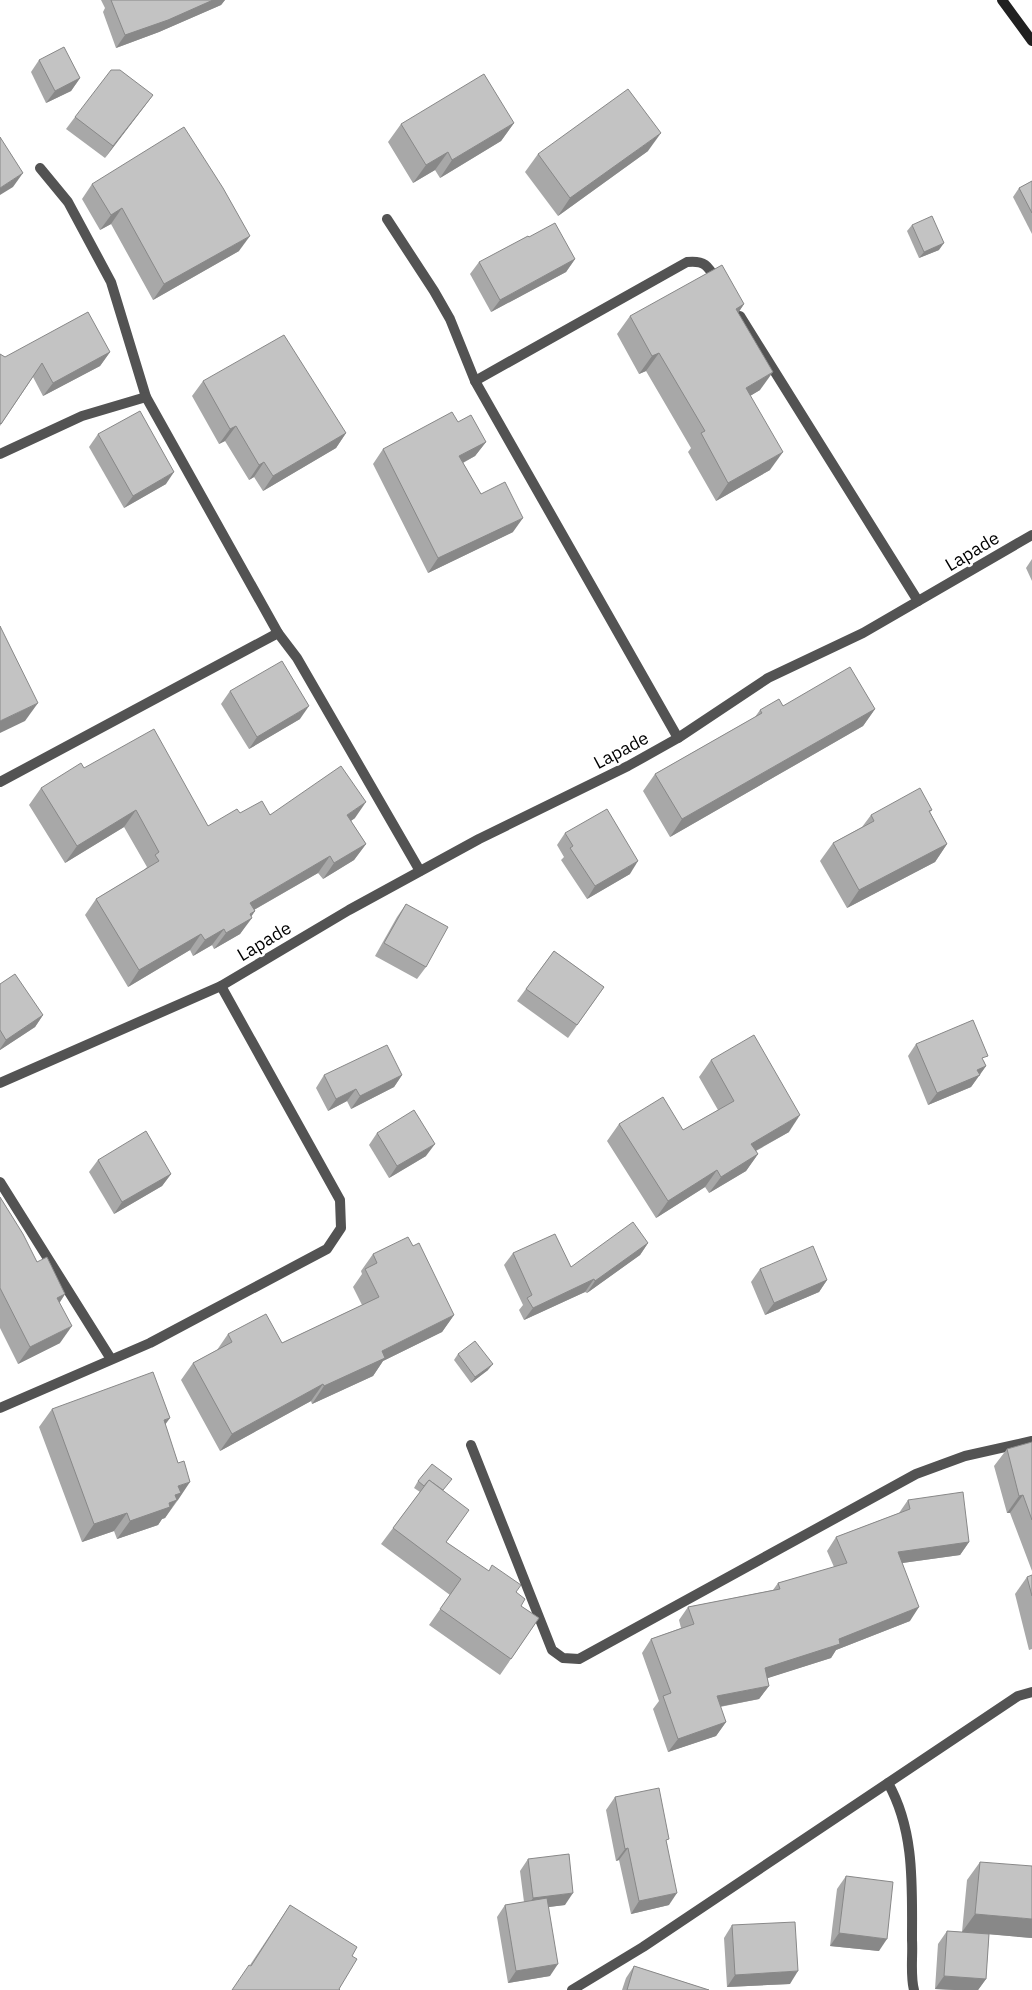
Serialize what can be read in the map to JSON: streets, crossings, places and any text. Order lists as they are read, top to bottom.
{
  "streets": {
    "street": ["Lapade"]
  }
}
